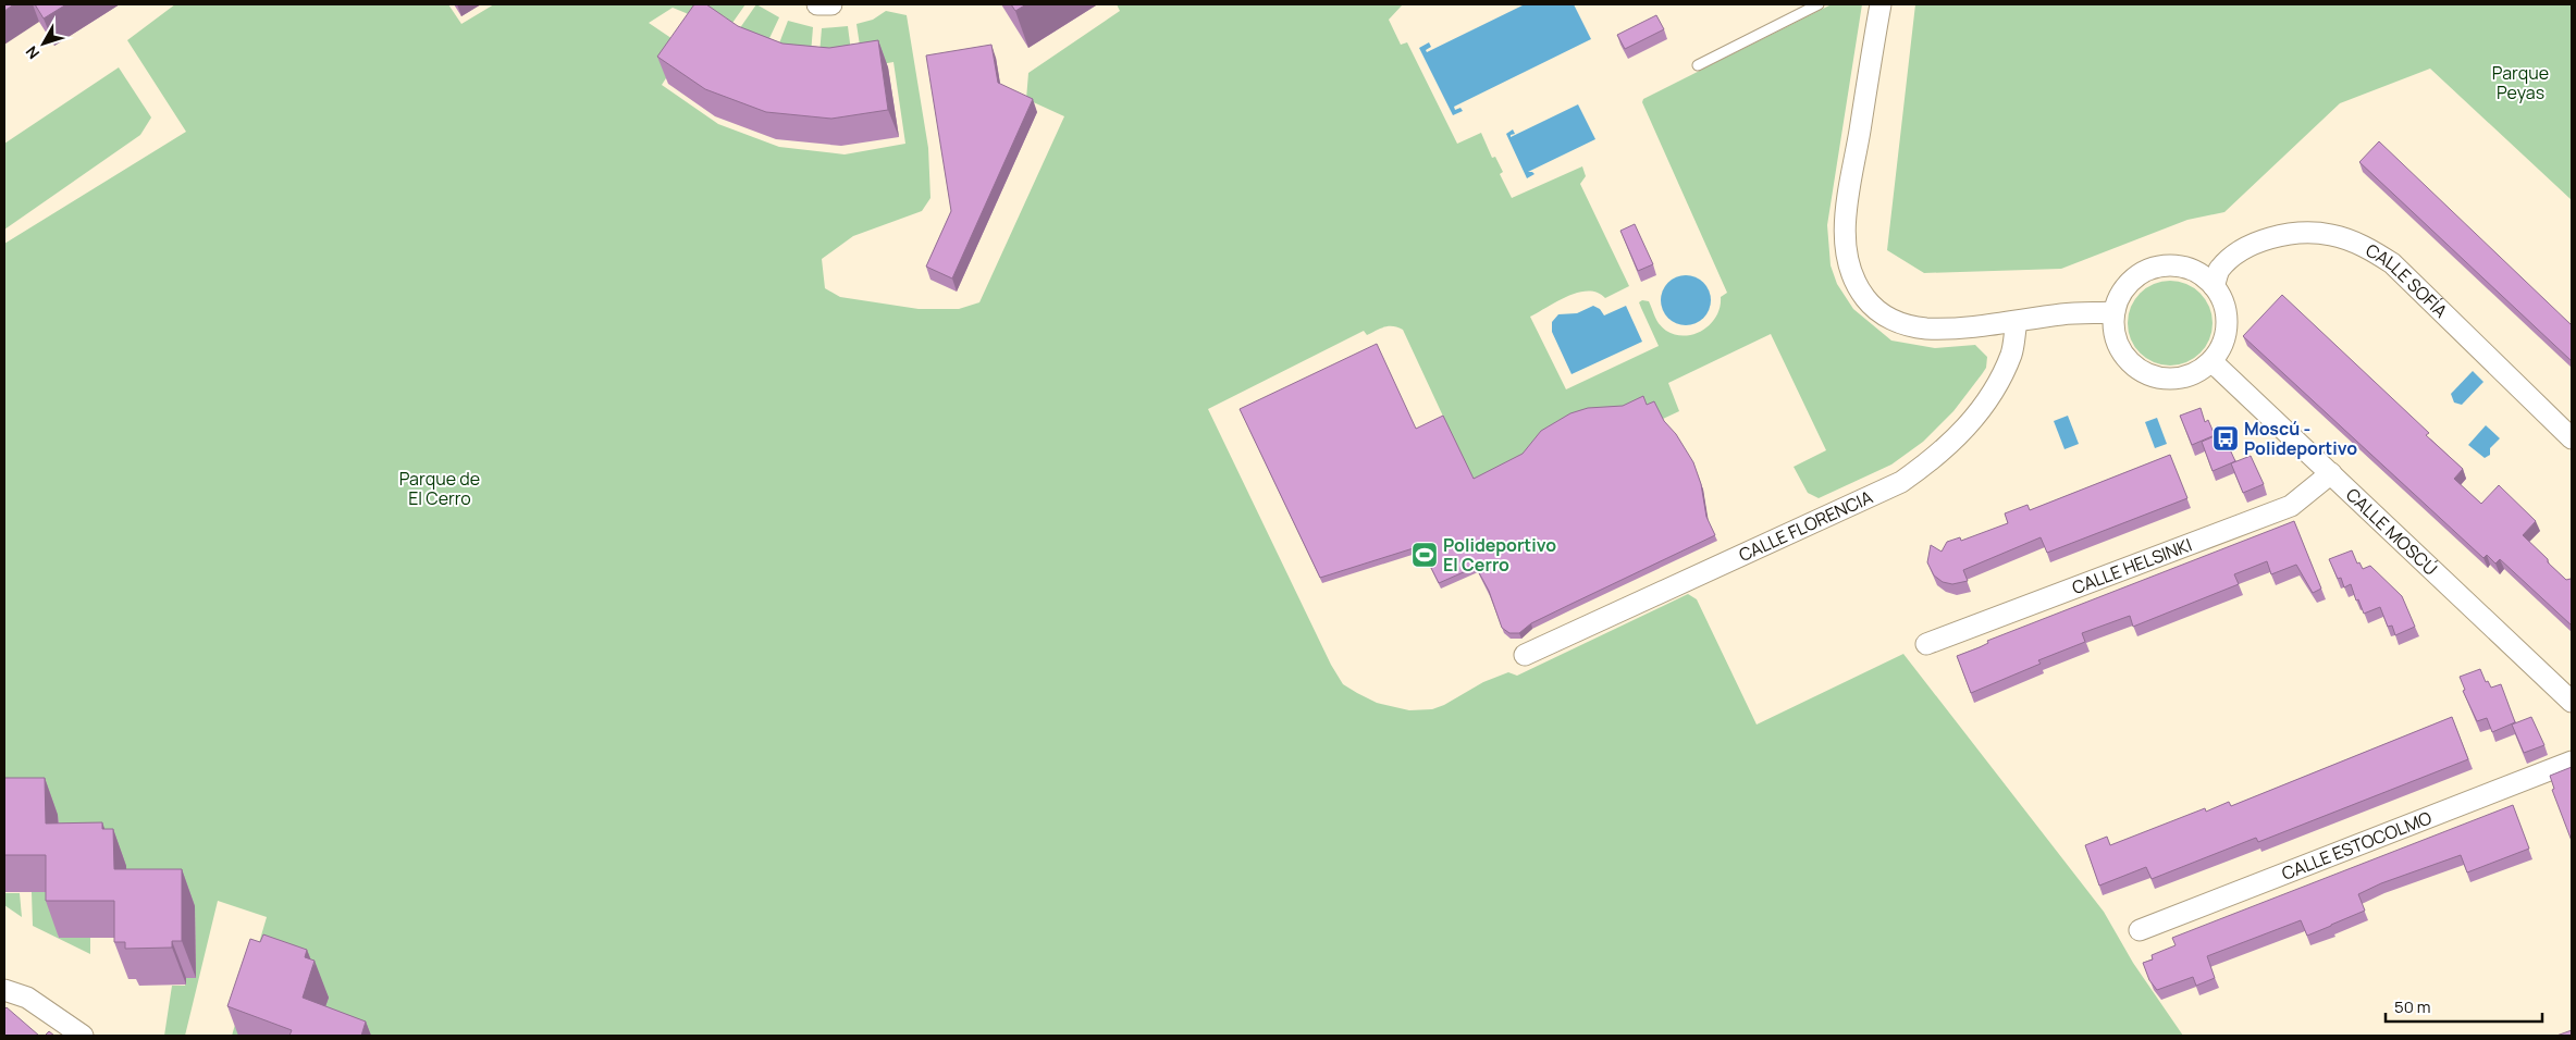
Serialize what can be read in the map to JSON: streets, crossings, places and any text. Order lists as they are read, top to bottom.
{
  "streets": {
    "street": [
      "CALLE SOFÍA",
      "CALLE FLORENCIA",
      "CALLE MOSCÚ",
      "CALLE HELSINKI",
      "CALLE ESTOCOLMO"
    ]
  },
  "crossings": [
    ["CALLE SOFÍA", "CALLE MOSCÚ"],
    ["CALLE MOSCÚ", "CALLE HELSINKI"]
  ],
  "parks": ["Parque Peyas", "Parque de El Cerro"],
  "places": {
    "bus stop": ["Moscú - Polideportivo"],
    "sports": ["Polideportivo El Cerro"]
  },
  "scale_bar": "50 m",
  "north": "bottom left"
}
